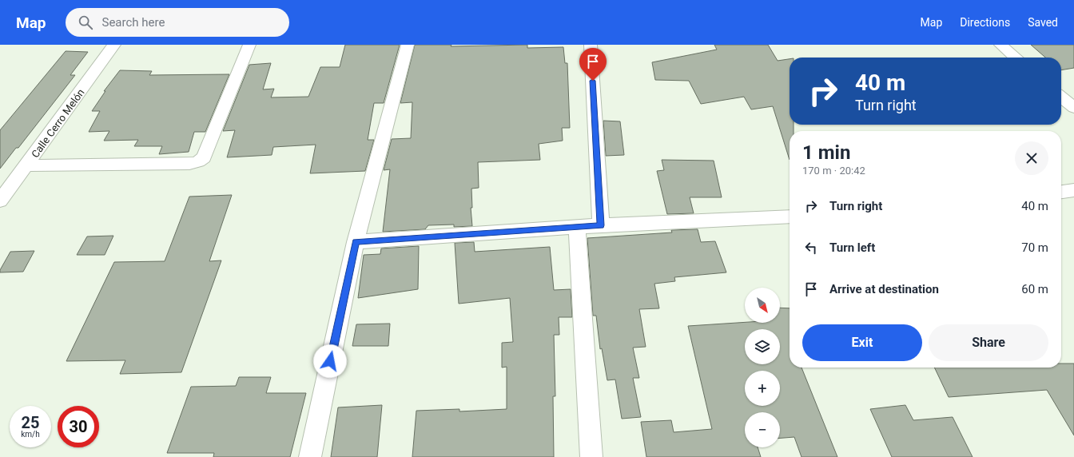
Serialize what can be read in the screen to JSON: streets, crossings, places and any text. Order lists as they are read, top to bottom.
{
  "streets": {
    "street": ["Calle Cerro Melón"]
  },
  "north": "bottom right",
  "page": {
    "header": "Map",
    "search": "Search here",
    "nav": ["Map", "Directions", "Saved"],
    "turn": ["40 m", "Turn right"],
    "heading": ["1 min", "170 m · 20:42"],
    "list": [
      {
        "name": "Turn right",
        "value": "40 m"
      },
      {
        "name": "Turn left",
        "value": "70 m"
      },
      {
        "name": "Arrive at destination",
        "value": "60 m"
      }
    ],
    "map_buttons": ["+", "−"],
    "buttons": ["Exit", "Share"],
    "speed": "25 km/h",
    "limit": "30"
  }
}
